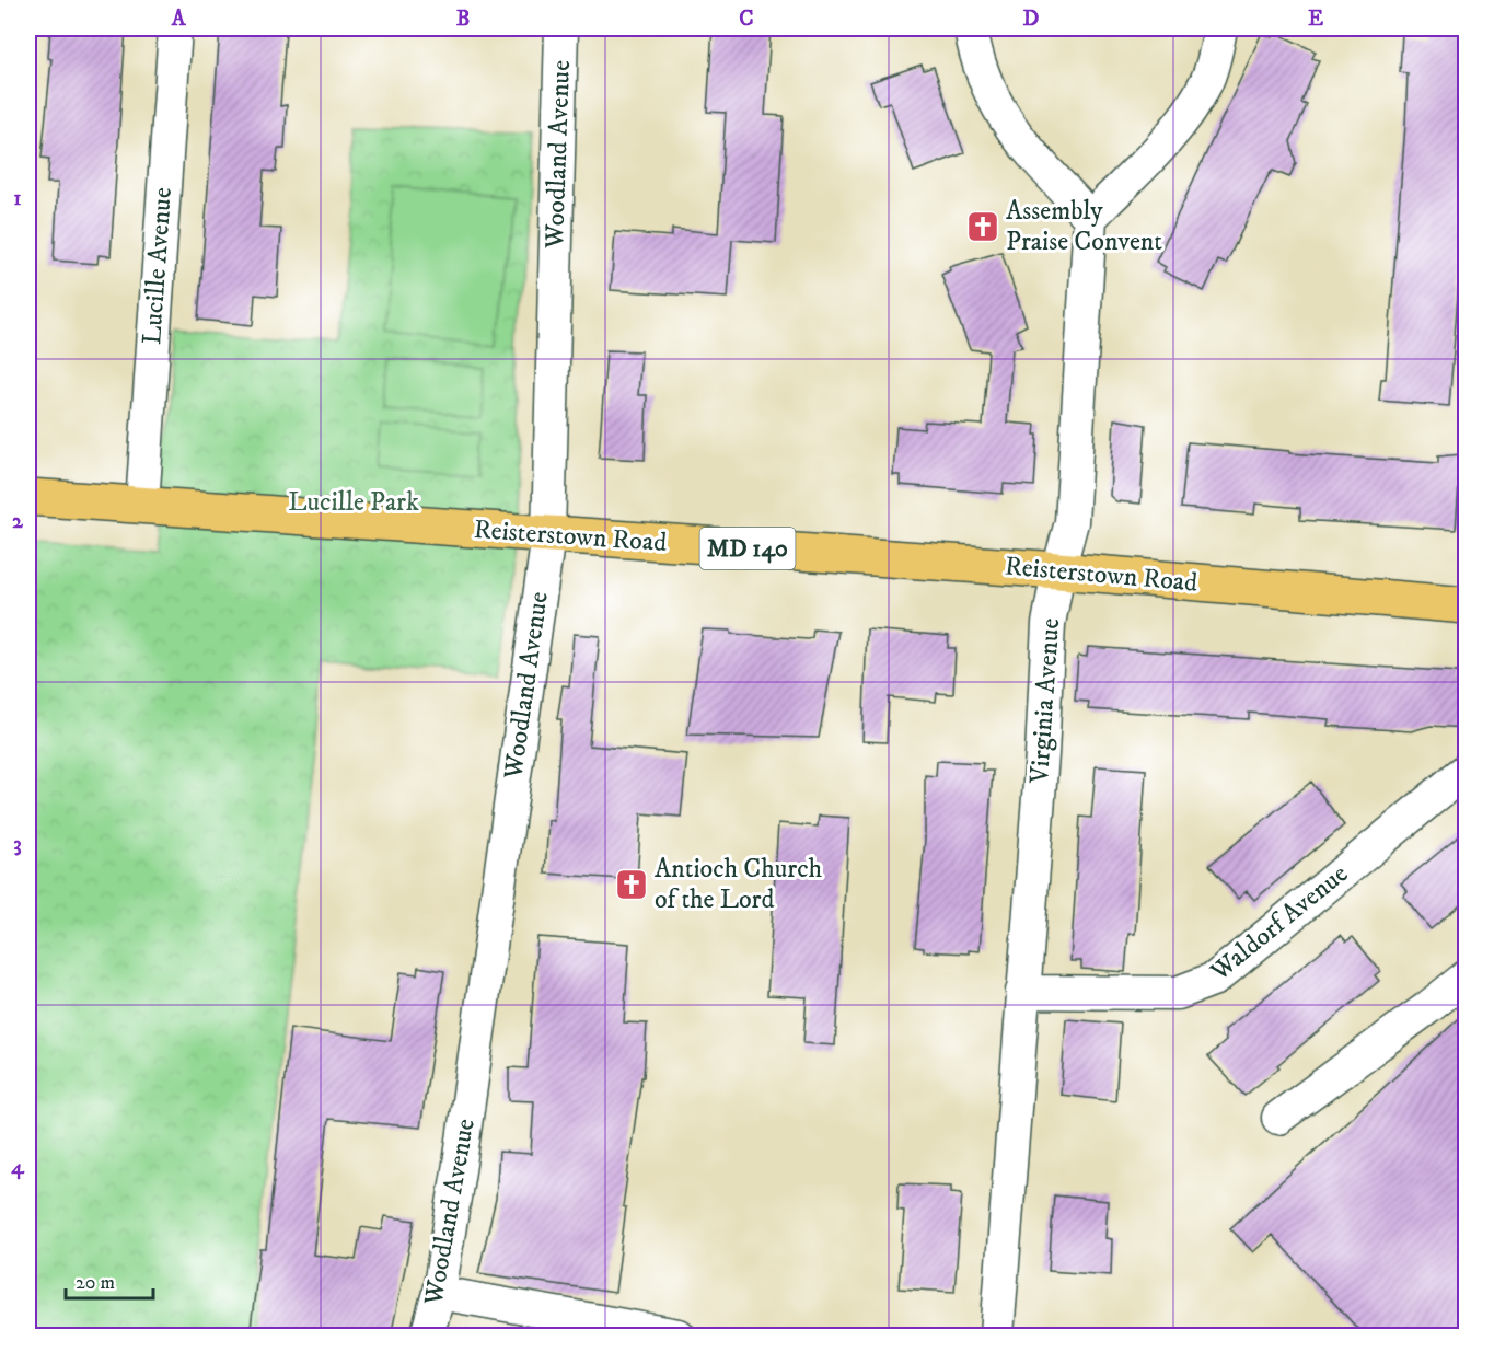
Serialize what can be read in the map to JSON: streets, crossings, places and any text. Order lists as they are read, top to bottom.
{
  "streets": {
    "main road": ["Reisterstown Road", "MD 140"],
    "street": [
      "Woodland Avenue",
      "Lucille Avenue",
      "Virginia Avenue",
      "Waldorf Avenue"
    ]
  },
  "crossings": [
    ["Woodland Avenue", "Reisterstown Road"],
    ["Lucille Avenue", "Reisterstown Road"],
    ["Reisterstown Road", "Virginia Avenue"],
    ["Virginia Avenue", "Waldorf Avenue"]
  ],
  "parks": ["Lucille Park"],
  "places": {
    "church": ["Assembly Praise Convent", "Antioch Church of the Lord"]
  },
  "scale_bar": "20 m",
  "grid": {
    "columns": [
      "A",
      "B",
      "C",
      "D",
      "E"
    ],
    "rows": [
      "1",
      "2",
      "3",
      "4"
    ]
  }
}
